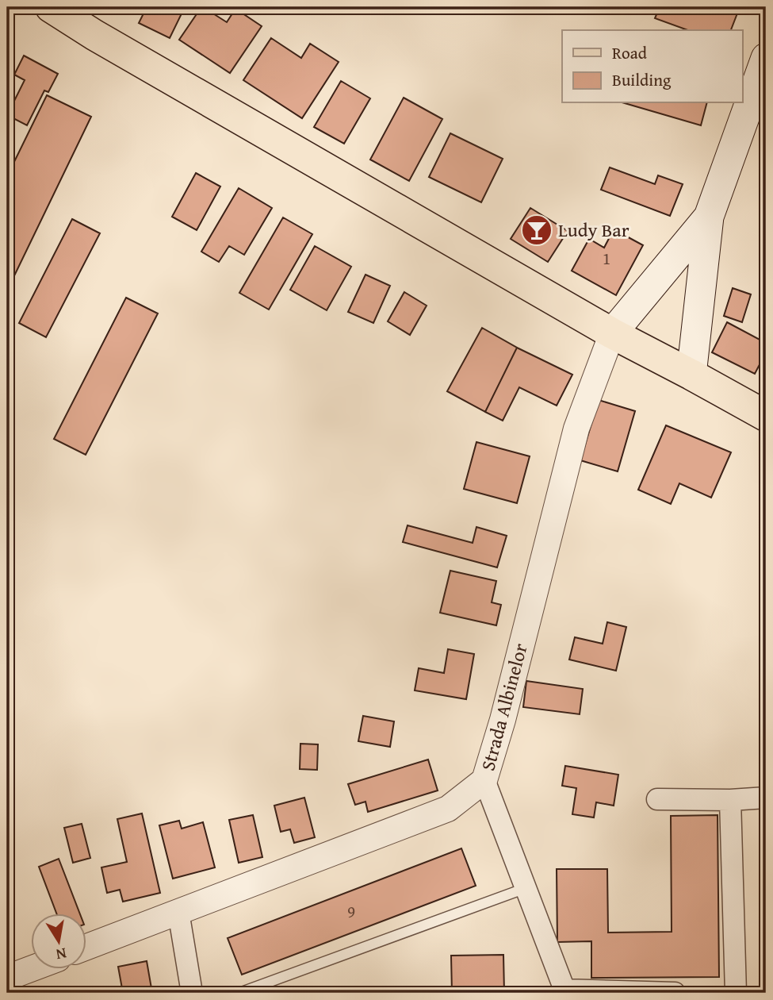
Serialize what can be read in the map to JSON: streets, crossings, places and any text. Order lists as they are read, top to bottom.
{
  "streets": {
    "street": ["Strada Albinelor"]
  },
  "places": {
    "bar": ["Ludy Bar"]
  },
  "house_numbers": ["1", "9"],
  "legend": ["Road", "Building"],
  "north": "bottom"
}
